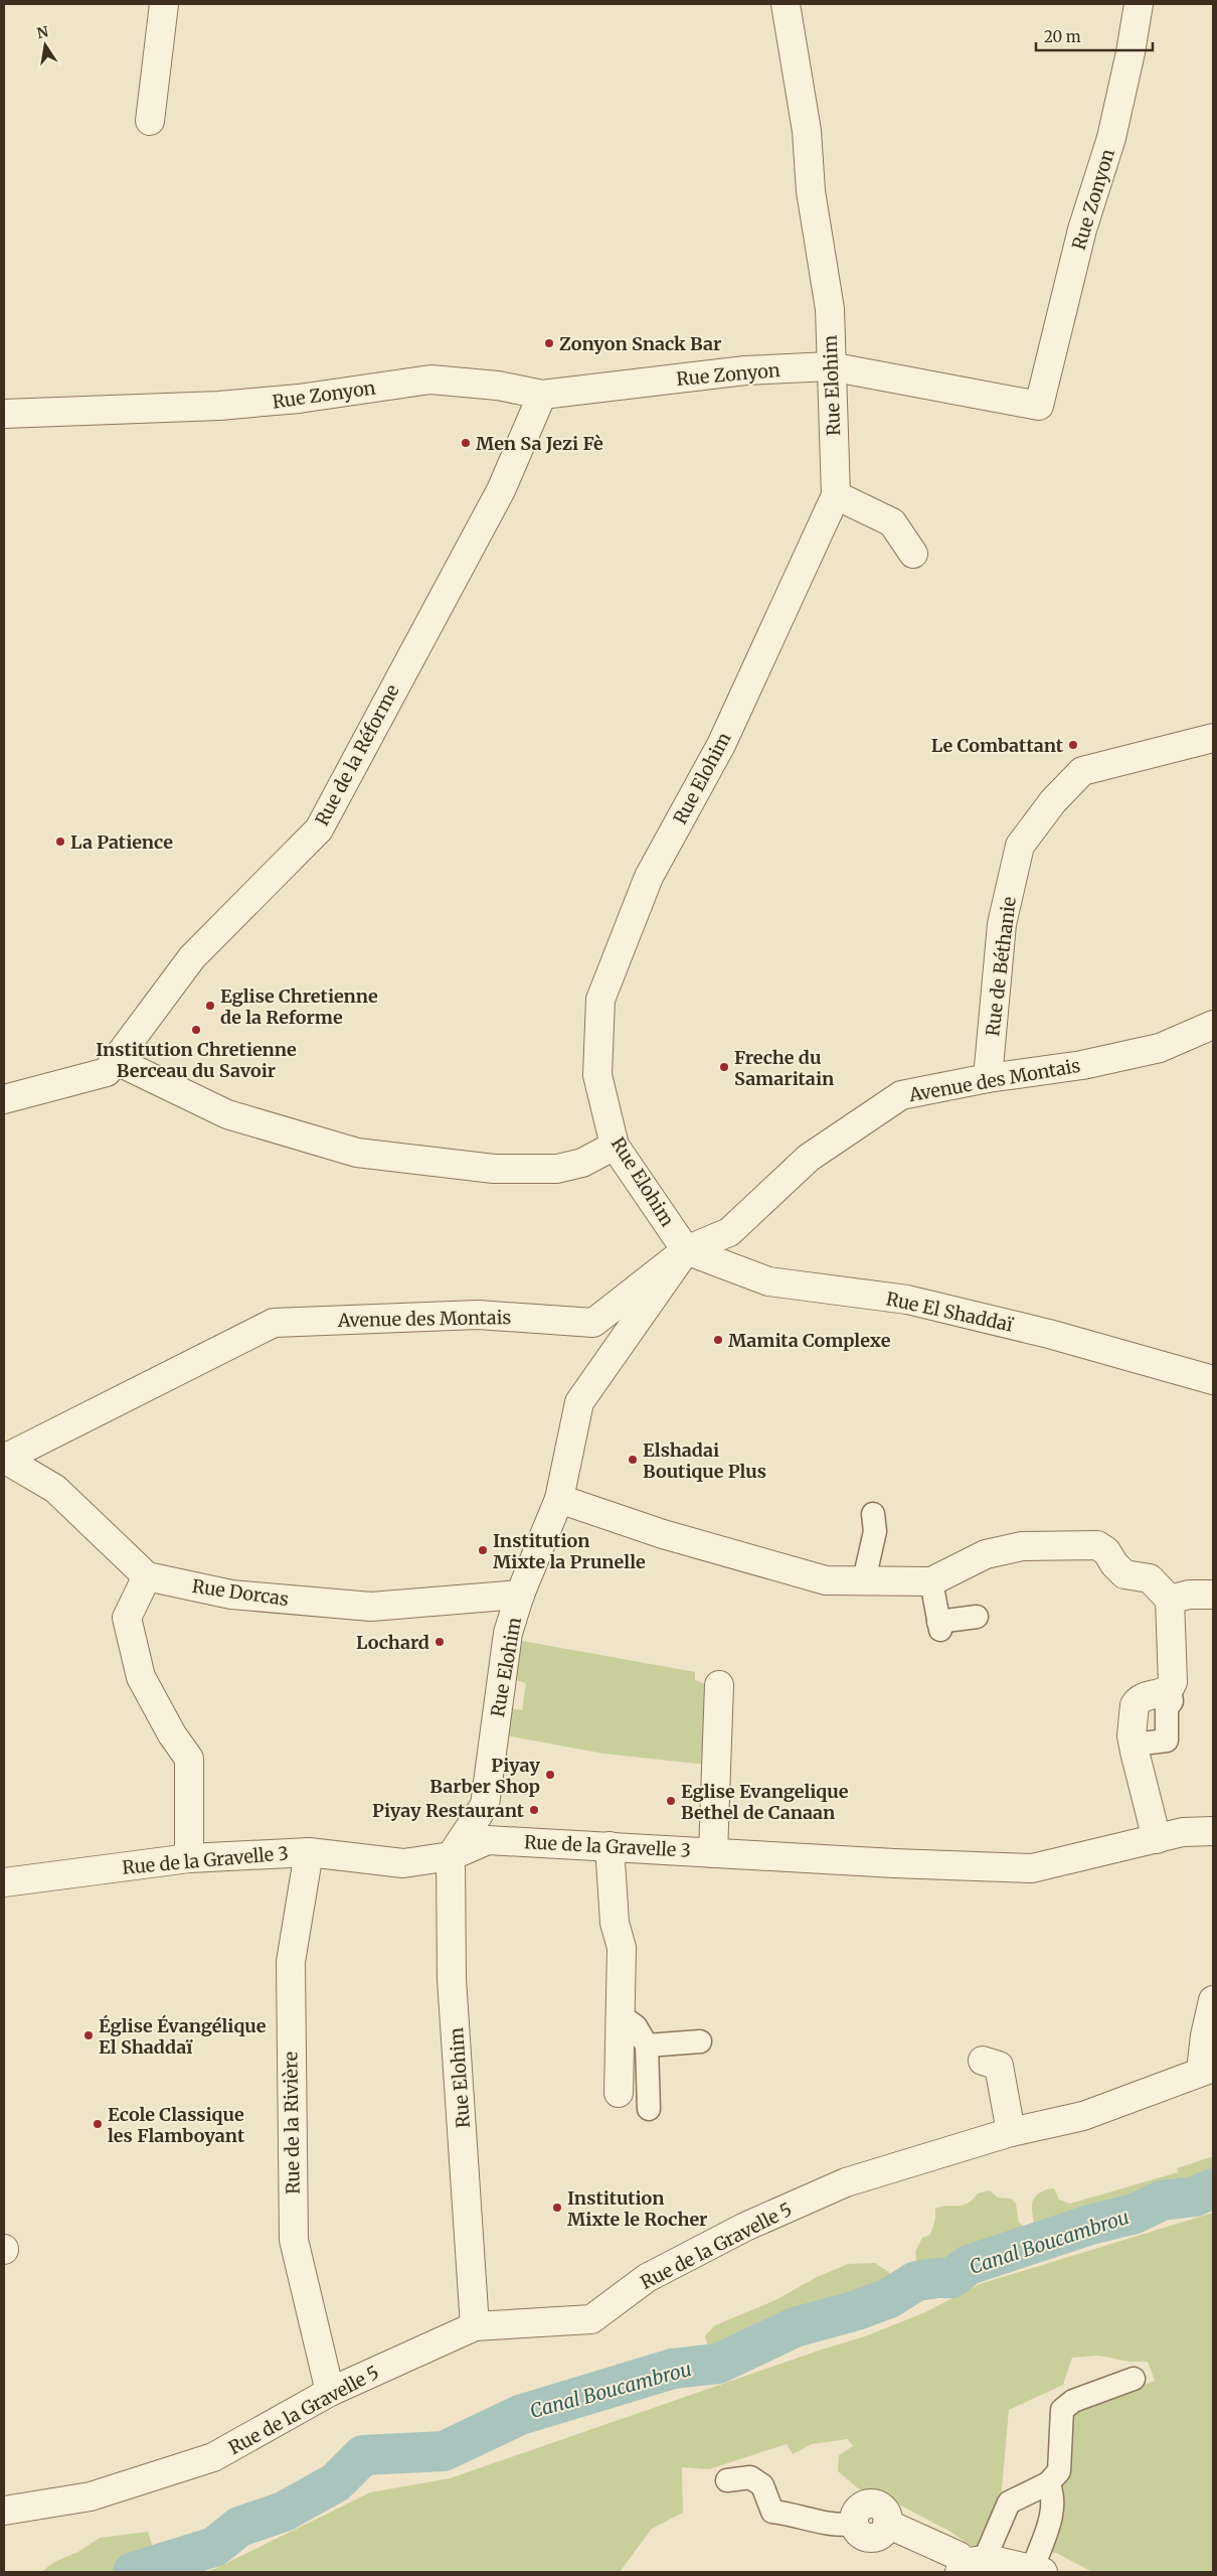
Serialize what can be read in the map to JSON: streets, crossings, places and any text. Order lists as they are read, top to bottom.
{
  "streets": {
    "street": [
      "Rue Zonyon",
      "Rue Elohim",
      "Rue de la Réforme",
      "Rue de Béthanie",
      "Avenue des Montais",
      "Rue El Shaddaï",
      "Rue Dorcas",
      "Rue de la Gravelle 3",
      "Rue de la Rivière",
      "Rue de la Gravelle 5"
    ]
  },
  "crossings": [
    ["Rue Zonyon", "Rue Elohim"],
    ["Rue Zonyon", "Rue de la Réforme"],
    ["Rue Elohim", "Avenue des Montais"],
    ["Rue Elohim", "Rue El Shaddaï"],
    ["Rue Elohim", "Rue Dorcas"],
    ["Rue Elohim", "Rue de la Gravelle 3"],
    ["Rue Elohim", "Rue de la Gravelle 5"],
    ["Rue de Béthanie", "Avenue des Montais"],
    ["Avenue des Montais", "Rue El Shaddaï"],
    ["Rue de la Gravelle 3", "Rue de la Rivière"],
    ["Rue de la Rivière", "Rue de la Gravelle 5"]
  ],
  "water": ["Canal Boucambrou"],
  "places": [
    "Zonyon Snack Bar",
    "Men Sa Jezi Fè",
    "Le Combattant",
    "La Patience",
    "Eglise Chretienne de la Reforme",
    "Institution Chretienne Berceau du Savoir",
    "Freche du Samaritain",
    "Mamita Complexe",
    "Elshadai Boutique Plus",
    "Institution Mixte la Prunelle",
    "Lochard",
    "Piyay Barber Shop",
    "Eglise Evangelique Bethel de Canaan",
    "Piyay Restaurant",
    "Église Évangélique El Shaddaï",
    "Ecole Classique les Flamboyant",
    "Institution Mixte le Rocher"
  ],
  "scale_bar": "20 m",
  "north": "top"
}
